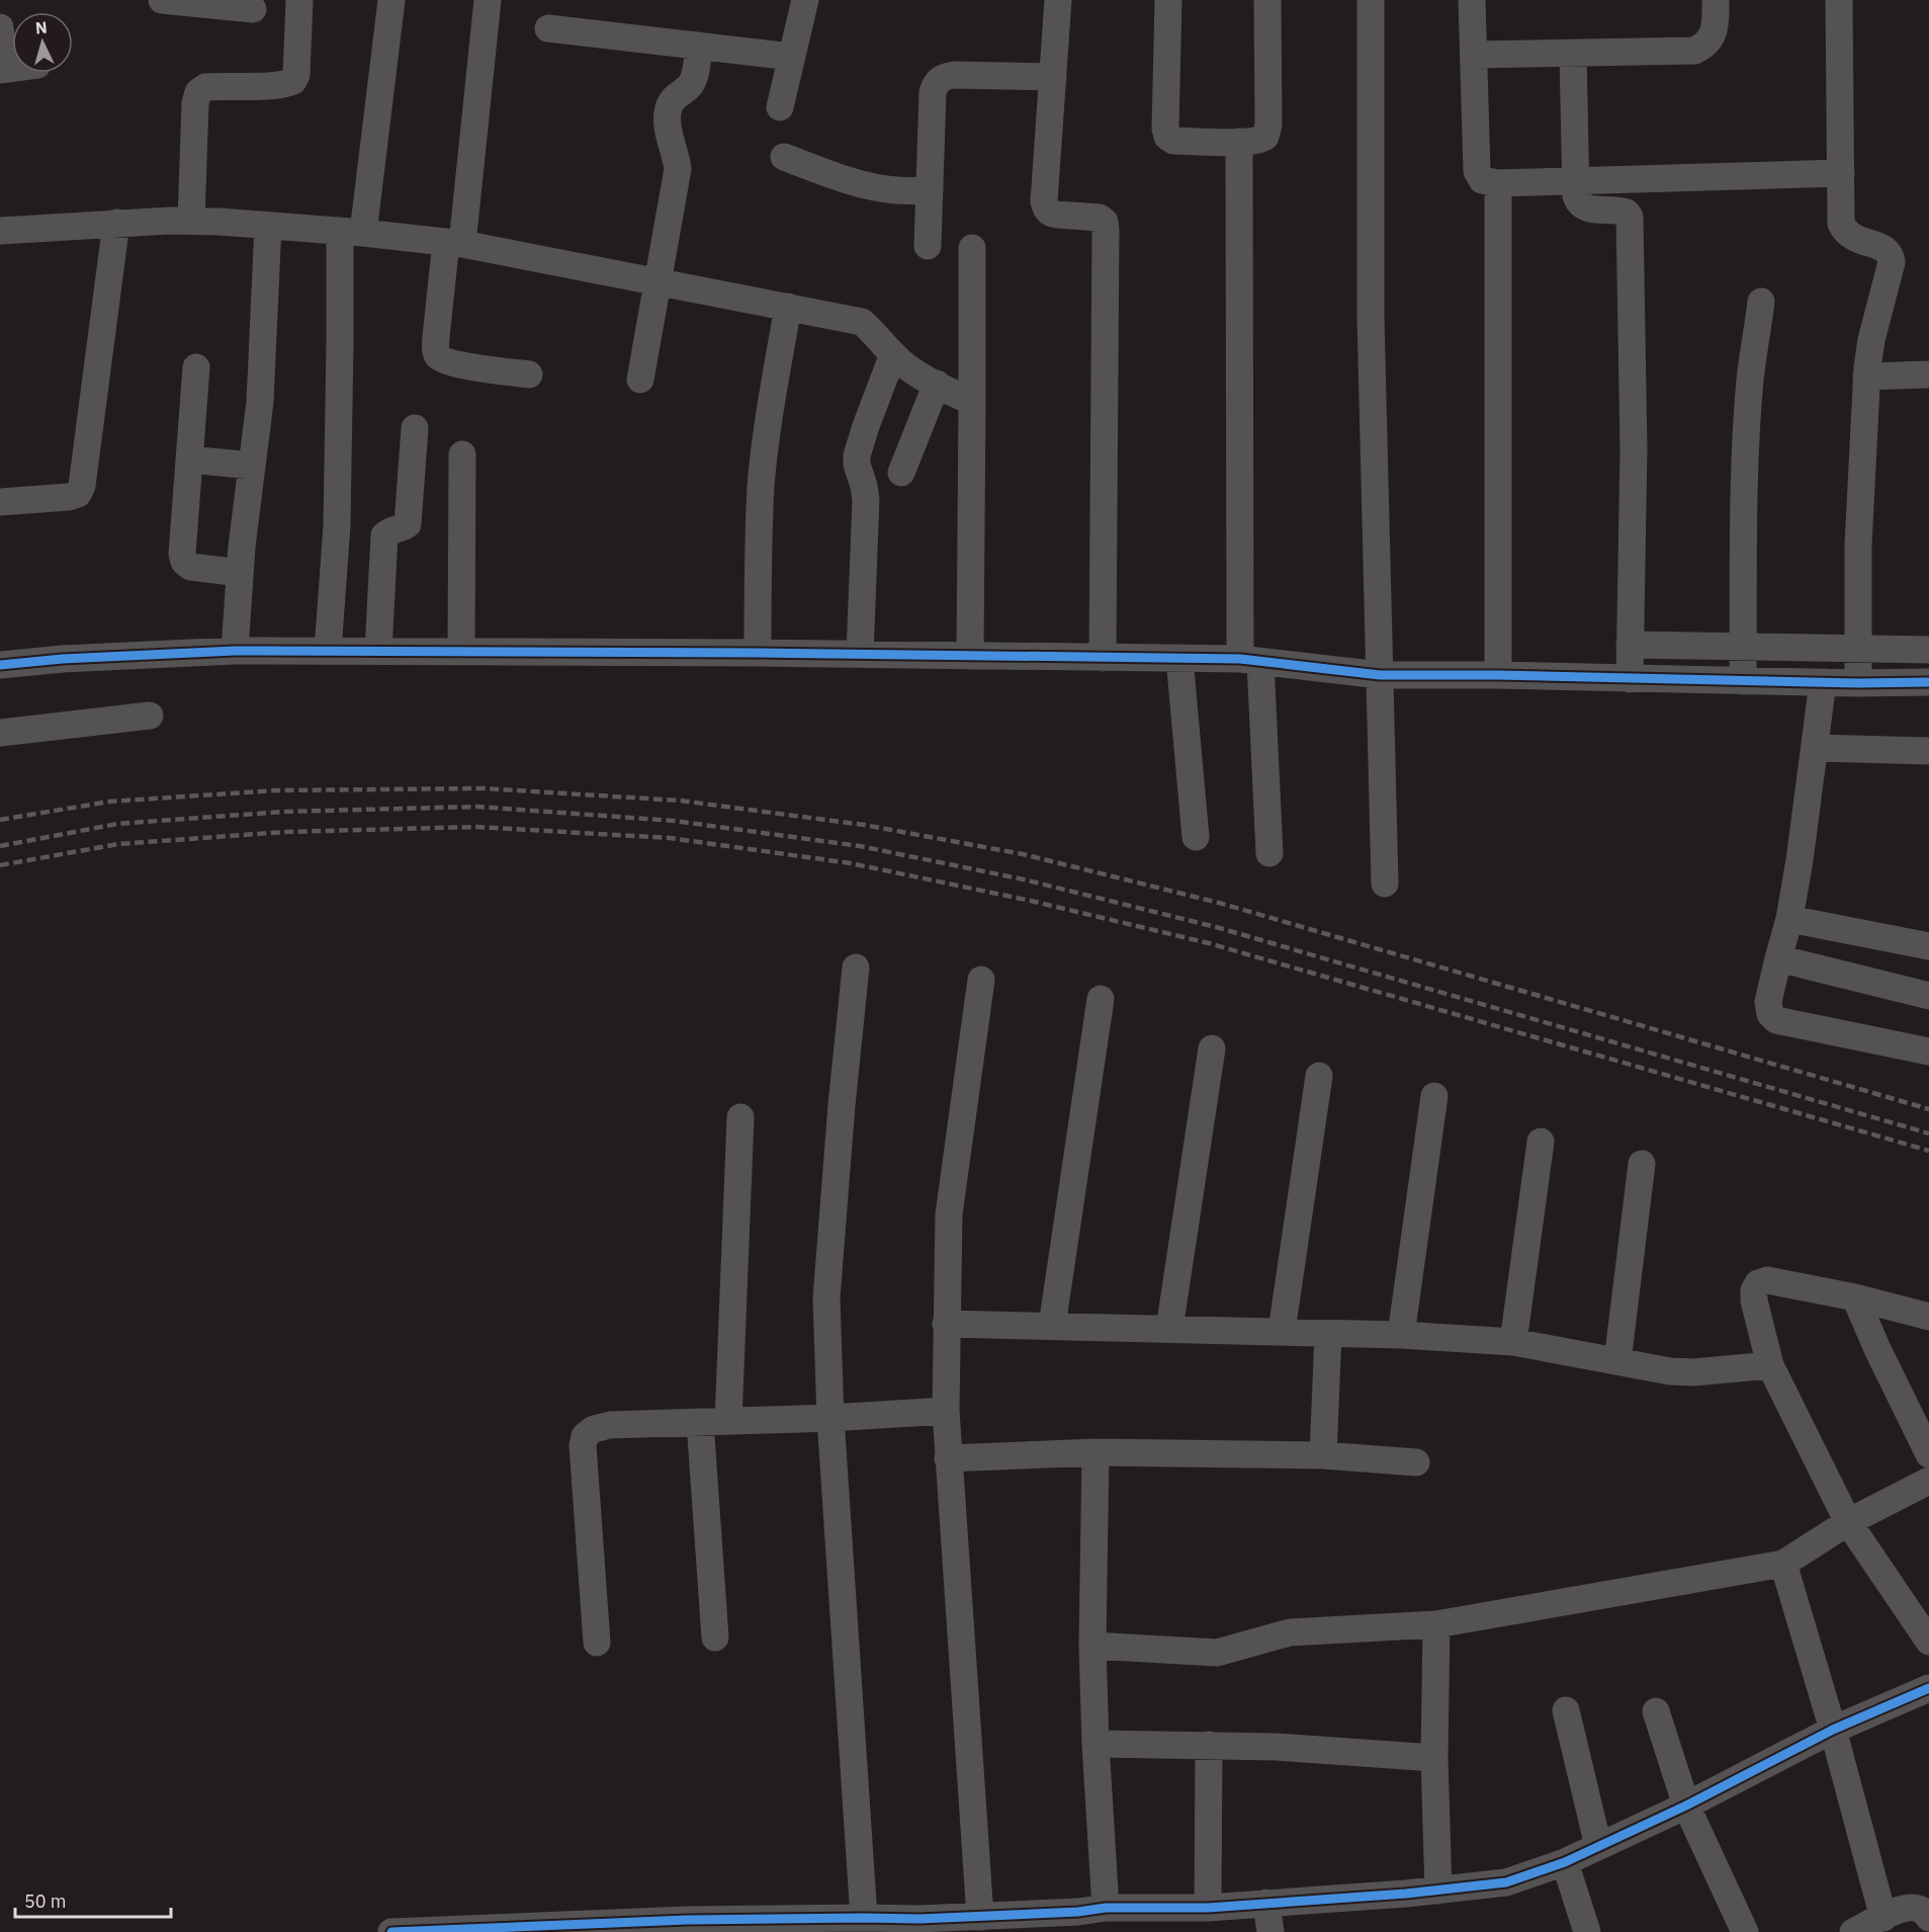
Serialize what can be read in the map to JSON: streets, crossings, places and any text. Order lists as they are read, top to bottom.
{
  "scale_bar": "50 m",
  "north": "top"
}
